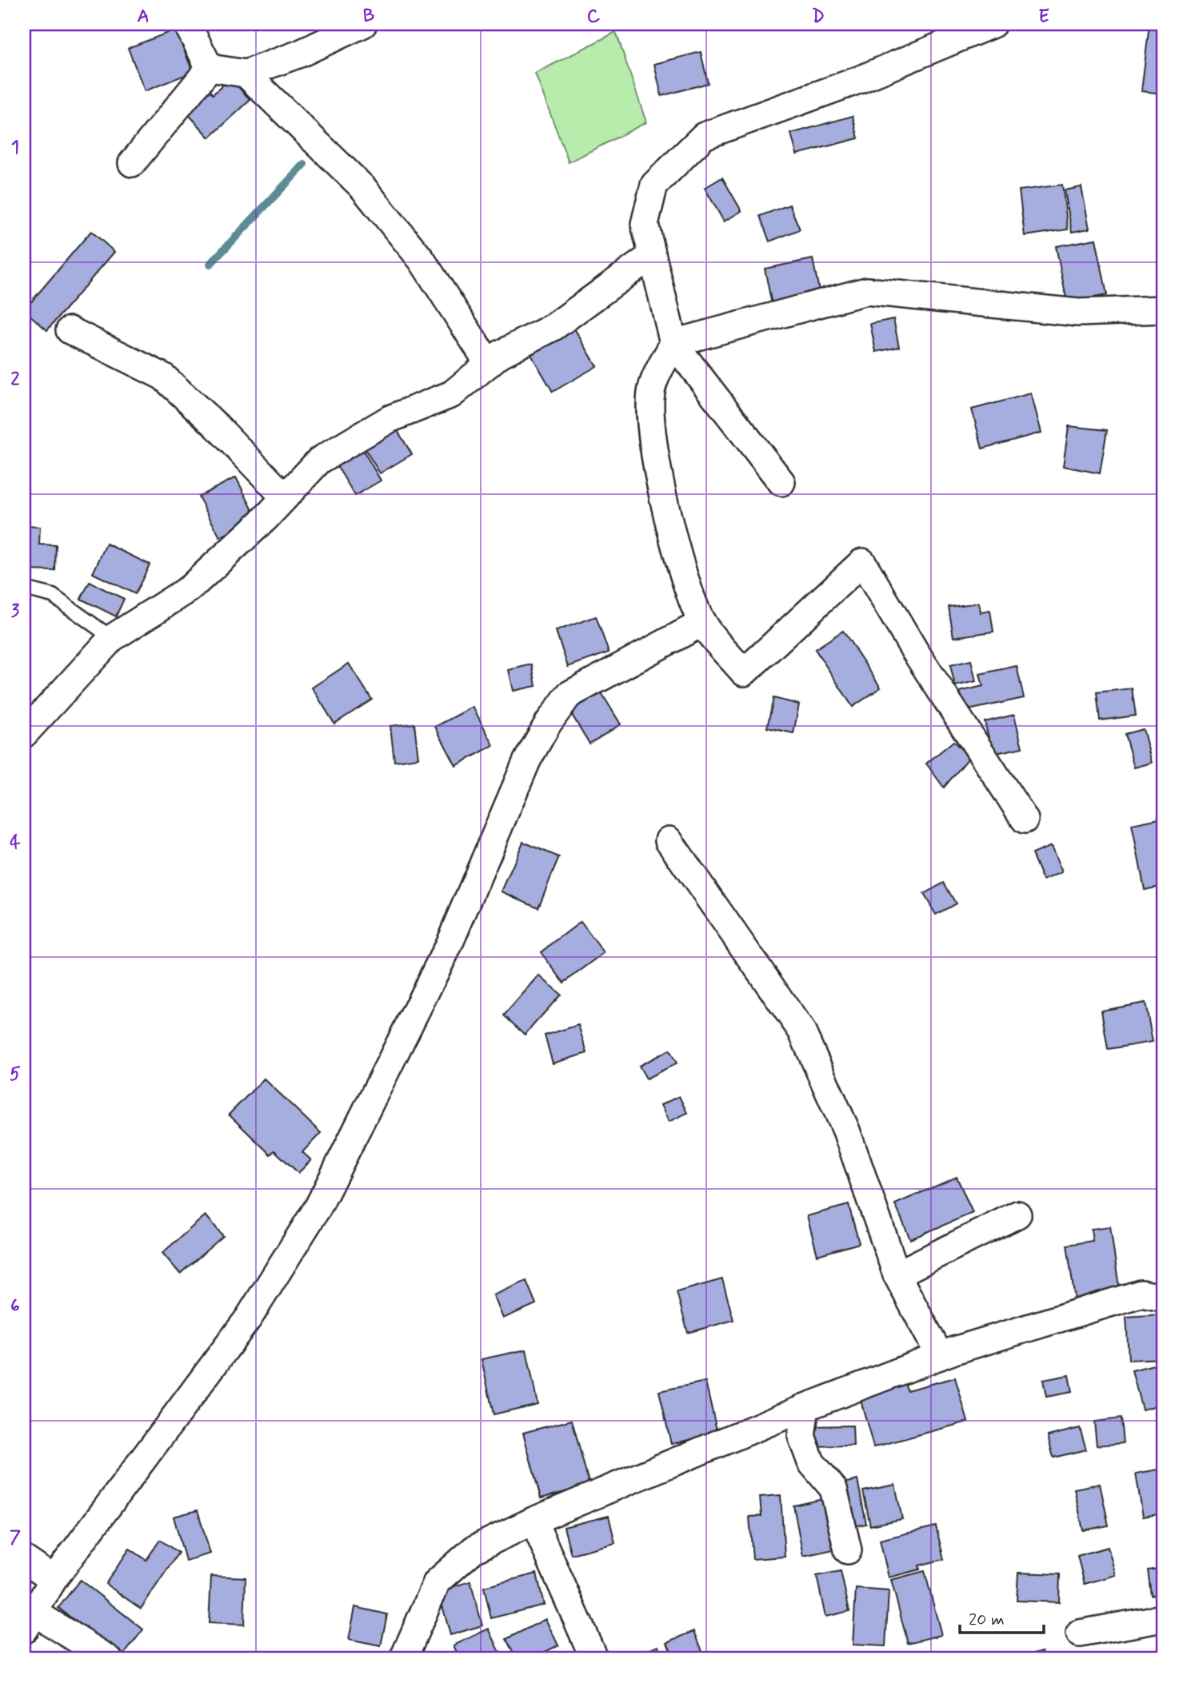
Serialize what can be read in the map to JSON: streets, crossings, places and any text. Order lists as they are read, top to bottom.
{
  "scale_bar": "20 m",
  "grid": {
    "columns": [
      "A",
      "B",
      "C",
      "D",
      "E"
    ],
    "rows": [
      "1",
      "2",
      "3",
      "4",
      "5",
      "6",
      "7"
    ]
  }
}
